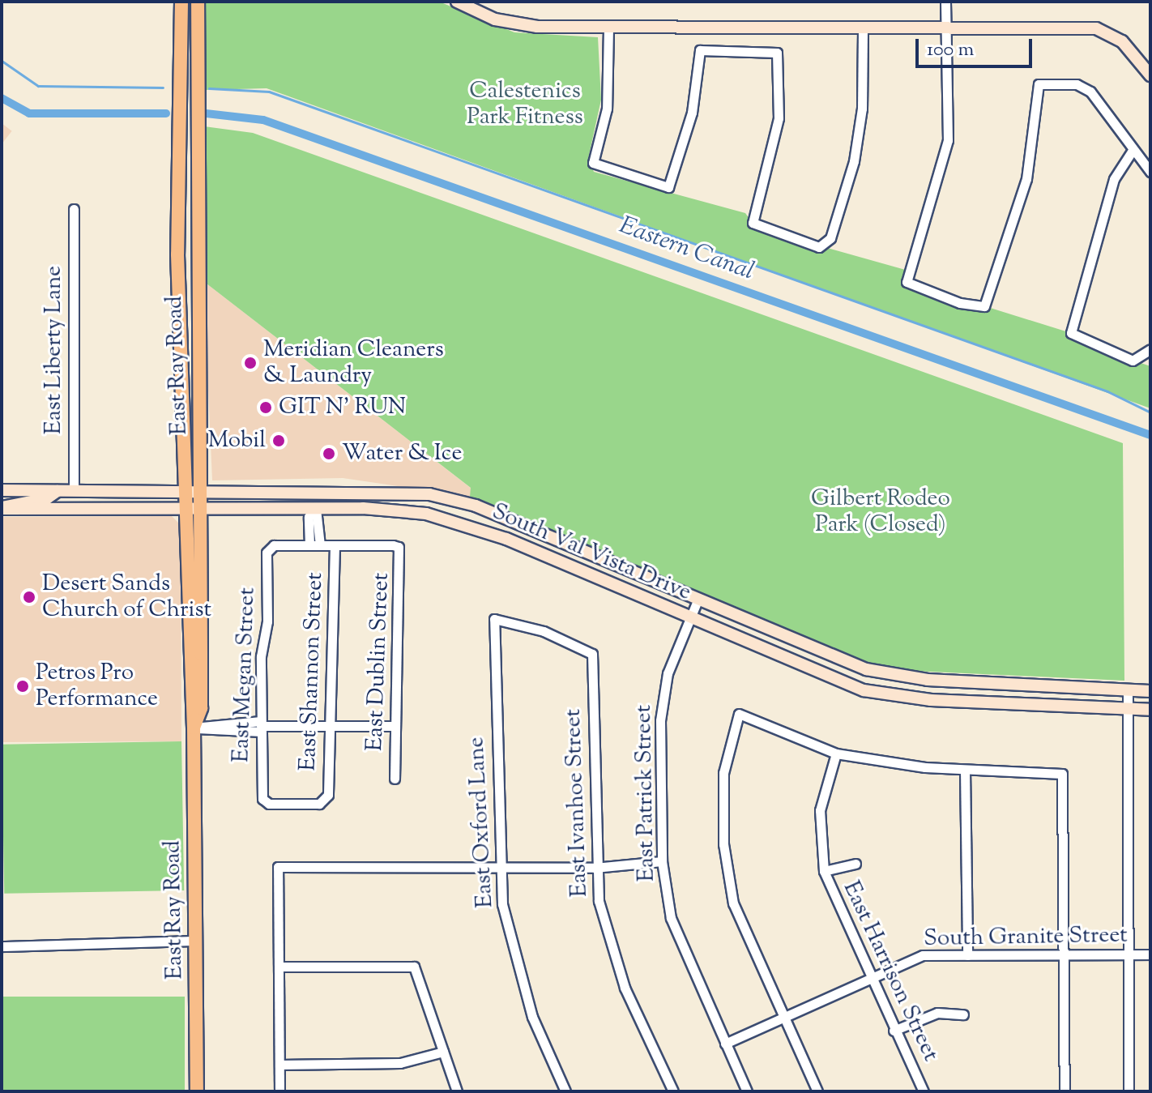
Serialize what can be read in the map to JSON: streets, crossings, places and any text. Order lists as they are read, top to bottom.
{
  "streets": {
    "main road": ["East Ray Road", "South Val Vista Drive"],
    "street": [
      "East Liberty Lane",
      "East Dublin Street",
      "East Shannon Street",
      "East Megan Street",
      "East Patrick Street",
      "East Ivanhoe Street",
      "East Oxford Lane",
      "South Granite Street",
      "East Harrison Street"
    ]
  },
  "crossings": [
    ["East Liberty Lane", "South Val Vista Drive"],
    ["East Ray Road", "South Val Vista Drive"],
    ["South Val Vista Drive", "East Shannon Street"],
    ["South Val Vista Drive", "East Patrick Street"],
    ["East Dublin Street", "East Shannon Street"],
    ["East Shannon Street", "East Megan Street"],
    ["East Patrick Street", "South Granite Street"],
    ["East Ivanhoe Street", "East Oxford Lane"],
    ["South Granite Street", "East Harrison Street"]
  ],
  "water": ["Eastern Canal"],
  "parks": ["Calestenics Park Fitness", "Gilbert Rodeo Park (Closed)"],
  "places": [
    "Meridian Cleaners & Laundry",
    "GIT N' RUN",
    "Mobil",
    "Water & Ice",
    "Desert Sands Church of Christ",
    "Petros Pro Performance"
  ],
  "scale_bar": "100 m"
}
